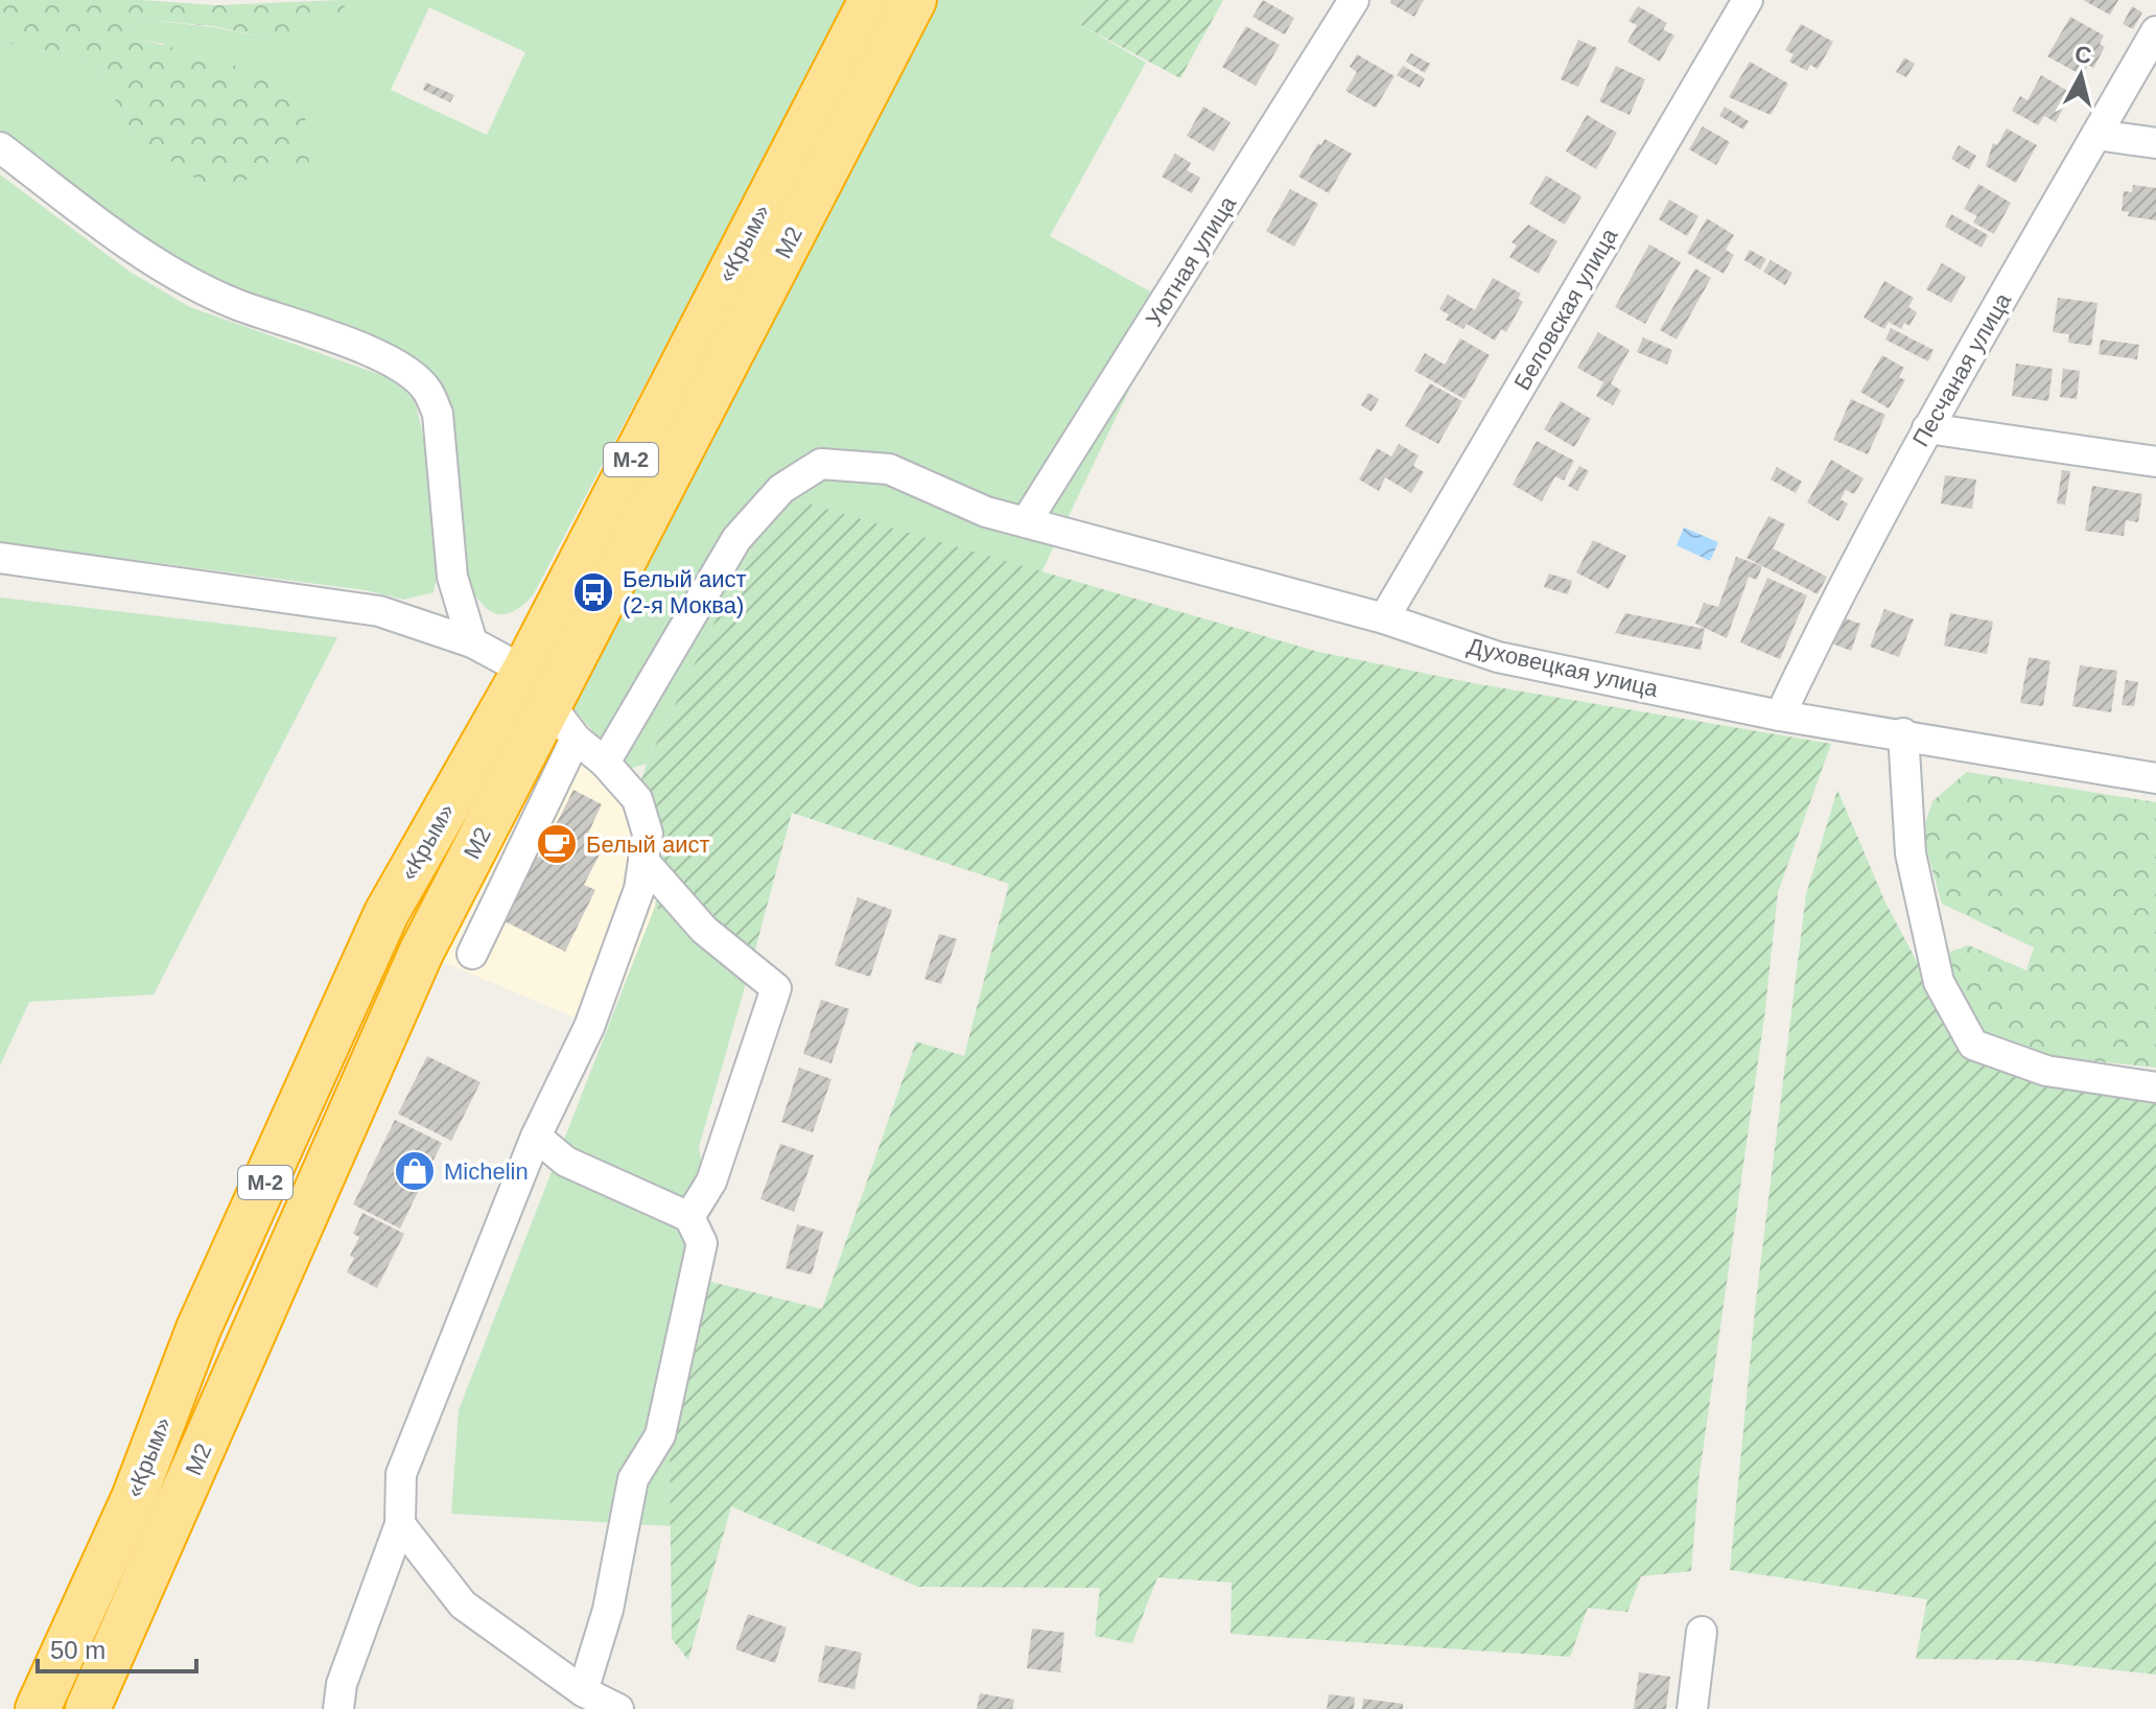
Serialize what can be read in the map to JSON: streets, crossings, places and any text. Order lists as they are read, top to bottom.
{
  "streets": {
    "highway": ["М2", "«Крым»", "М-2"],
    "street": [
      "Уютная улица",
      "Беловская улица",
      "Песчаная улица",
      "Духовецкая улица"
    ]
  },
  "crossings": [
    ["М2", "«Крым»"],
    ["Уютная улица", "Духовецкая улица"],
    ["Беловская улица", "Духовецкая улица"],
    ["Песчаная улица", "Духовецкая улица"]
  ],
  "places": {
    "bus stop": ["Белый аист (2-я Моква)"],
    "cafe": ["Белый аист"],
    "shop": ["Michelin"]
  },
  "scale_bar": "50 m",
  "north": "top"
}
